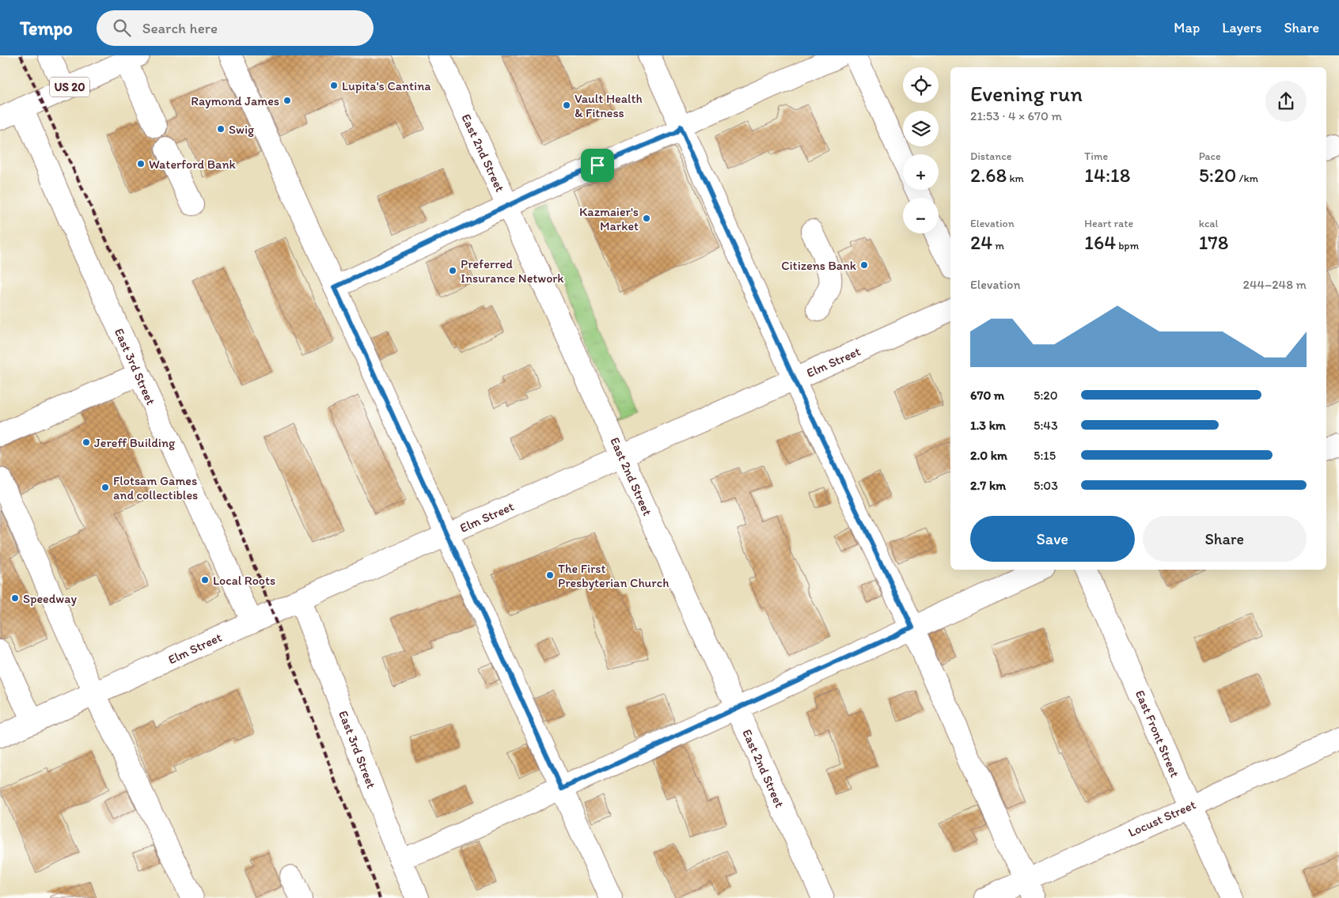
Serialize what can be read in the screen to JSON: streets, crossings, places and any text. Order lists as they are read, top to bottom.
{
  "streets": {
    "street": [
      "US 20",
      "East 2nd Street",
      "Elm Street",
      "East 3rd Street",
      "East Front Street",
      "Locust Street"
    ]
  },
  "crossings": [
    ["US 20", "East 3rd Street"],
    ["East 2nd Street", "Elm Street"],
    ["Elm Street", "East 3rd Street"],
    ["East Front Street", "Locust Street"]
  ],
  "places": [
    "Lupita's Cantina",
    "Raymond James",
    "Vault Health & Fitness",
    "Swig",
    "Waterford Bank",
    "Kazmaier's Market",
    "Citizens Bank",
    "Preferred Insurance Network",
    "Jereff Building",
    "Flotsam Games and collectibles",
    "The First Presbyterian Church",
    "Local Roots",
    "Speedway"
  ],
  "page": {
    "header": "Tempo",
    "search": "Search here",
    "nav": ["Map", "Layers", "Share"],
    "map_buttons": ["+", "−"],
    "heading": ["Evening run", "21:53 · 4 × 670 m"],
    "stats": [
      ["Distance", "2.68 km"],
      ["Time", "14:18"],
      ["Pace", "5:20 /km"],
      ["Elevation", "24 m"],
      ["Heart rate", "164 bpm"],
      ["kcal", "178"]
    ],
    "chart": ["Elevation", "244–248 m"],
    "list": [
      {
        "name": "670 m",
        "note": "5:20"
      },
      {
        "name": "1.3 km",
        "note": "5:43"
      },
      {
        "name": "2.0 km",
        "note": "5:15"
      },
      {
        "name": "2.7 km",
        "note": "5:03"
      }
    ],
    "buttons": ["Save", "Share"]
  }
}
